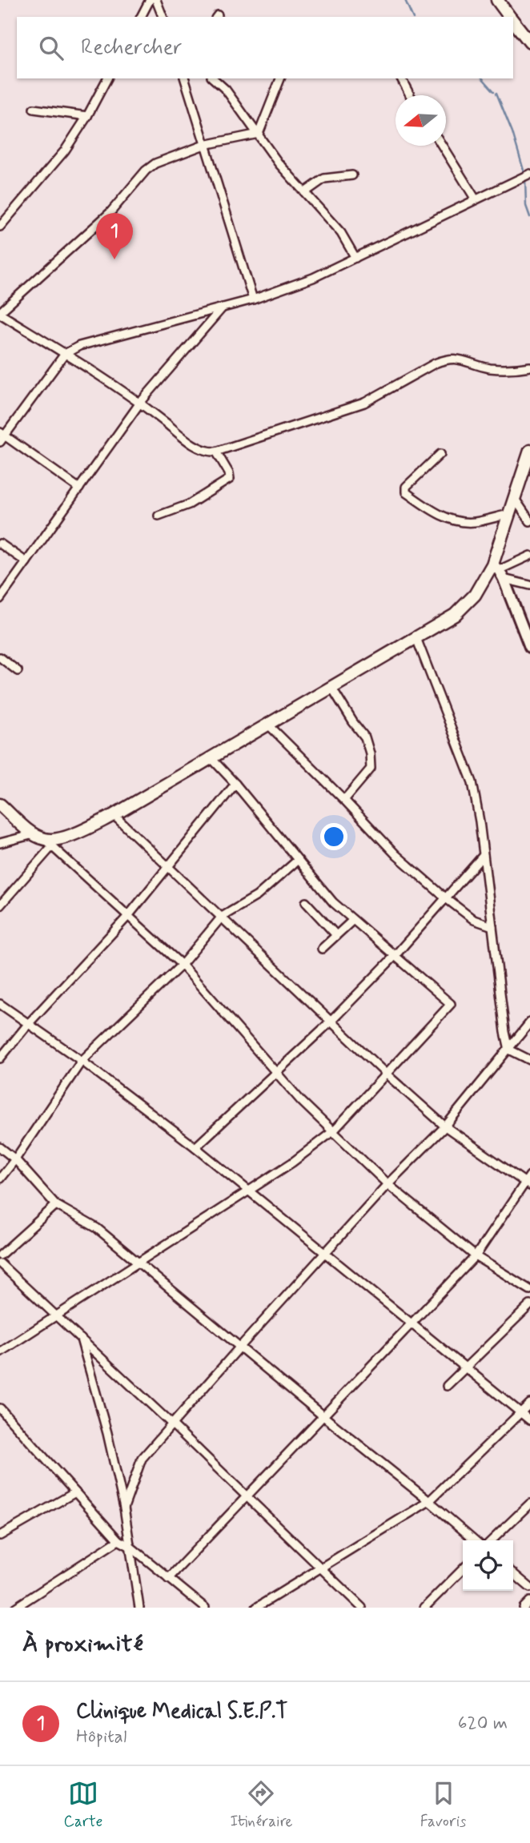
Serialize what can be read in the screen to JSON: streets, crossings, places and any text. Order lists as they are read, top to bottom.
{
  "north": "left",
  "page": {
    "search": "Rechercher",
    "pins": "1",
    "heading": "À proximité",
    "list": [
      {
        "mark": "1",
        "name": "Clinique Medical S.E.P.T",
        "note": "Hôpital",
        "value": "620 m"
      }
    ],
    "nav": ["Carte", "Itinéraire", "Favoris"]
  }
}
